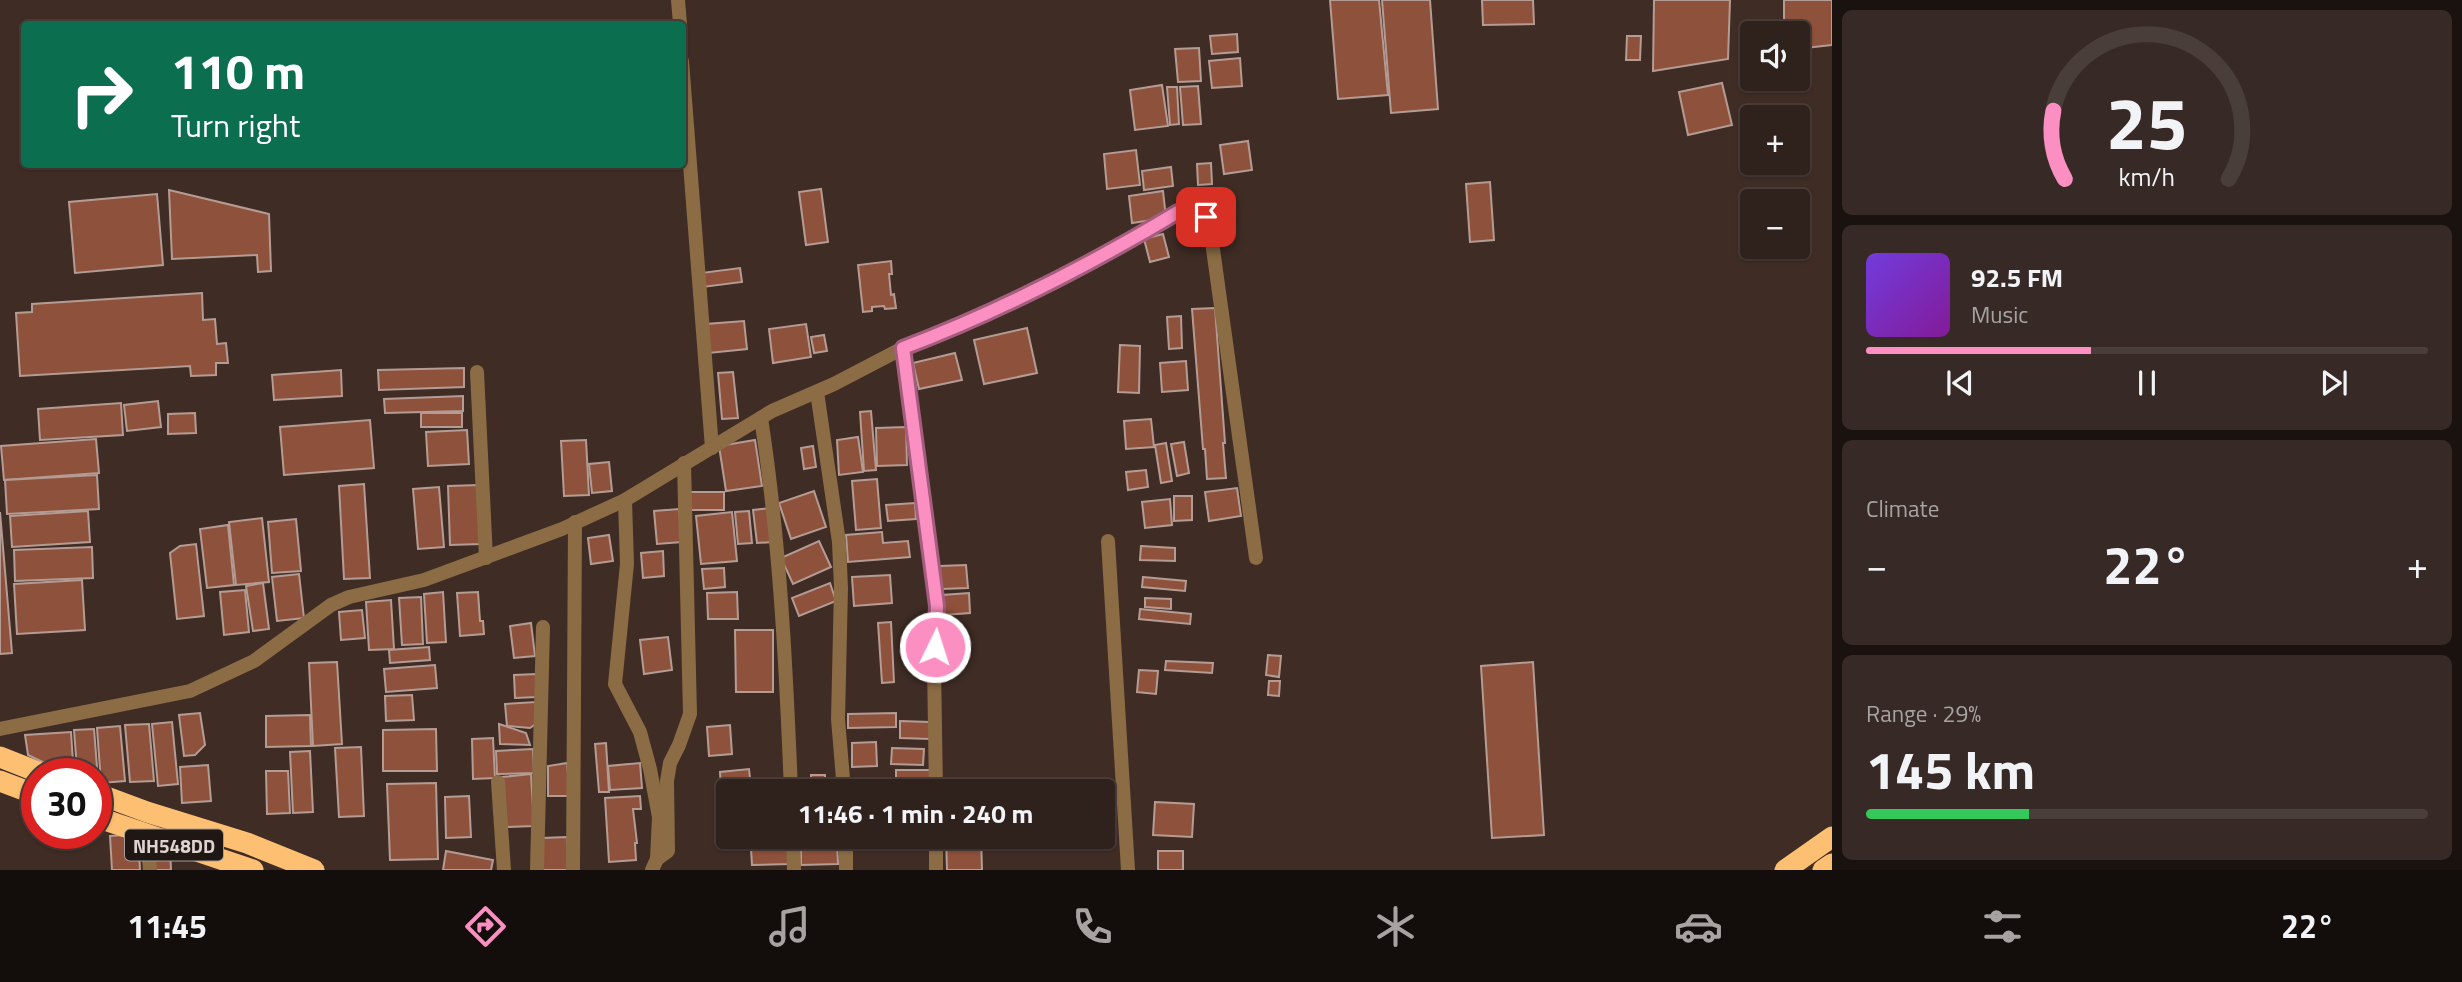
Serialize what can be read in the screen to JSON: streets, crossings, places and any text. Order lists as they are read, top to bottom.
{
  "streets": {
    "highway": ["NH548DD"]
  },
  "page": {
    "map_buttons": ["+", "−"],
    "turn": ["110 m", "Turn right"],
    "song": ["92.5 FM", "Music"],
    "tile": [
      "Climate",
      ["Range · 29%", "145 km"]
    ],
    "heat": ["−", "22°", "+"],
    "limit": "30",
    "trip": "11:46 · 1 min · 240 m",
    "tabs": ["11:45", "22°"],
    "gauge": ["25", "km/h"]
  }
}
